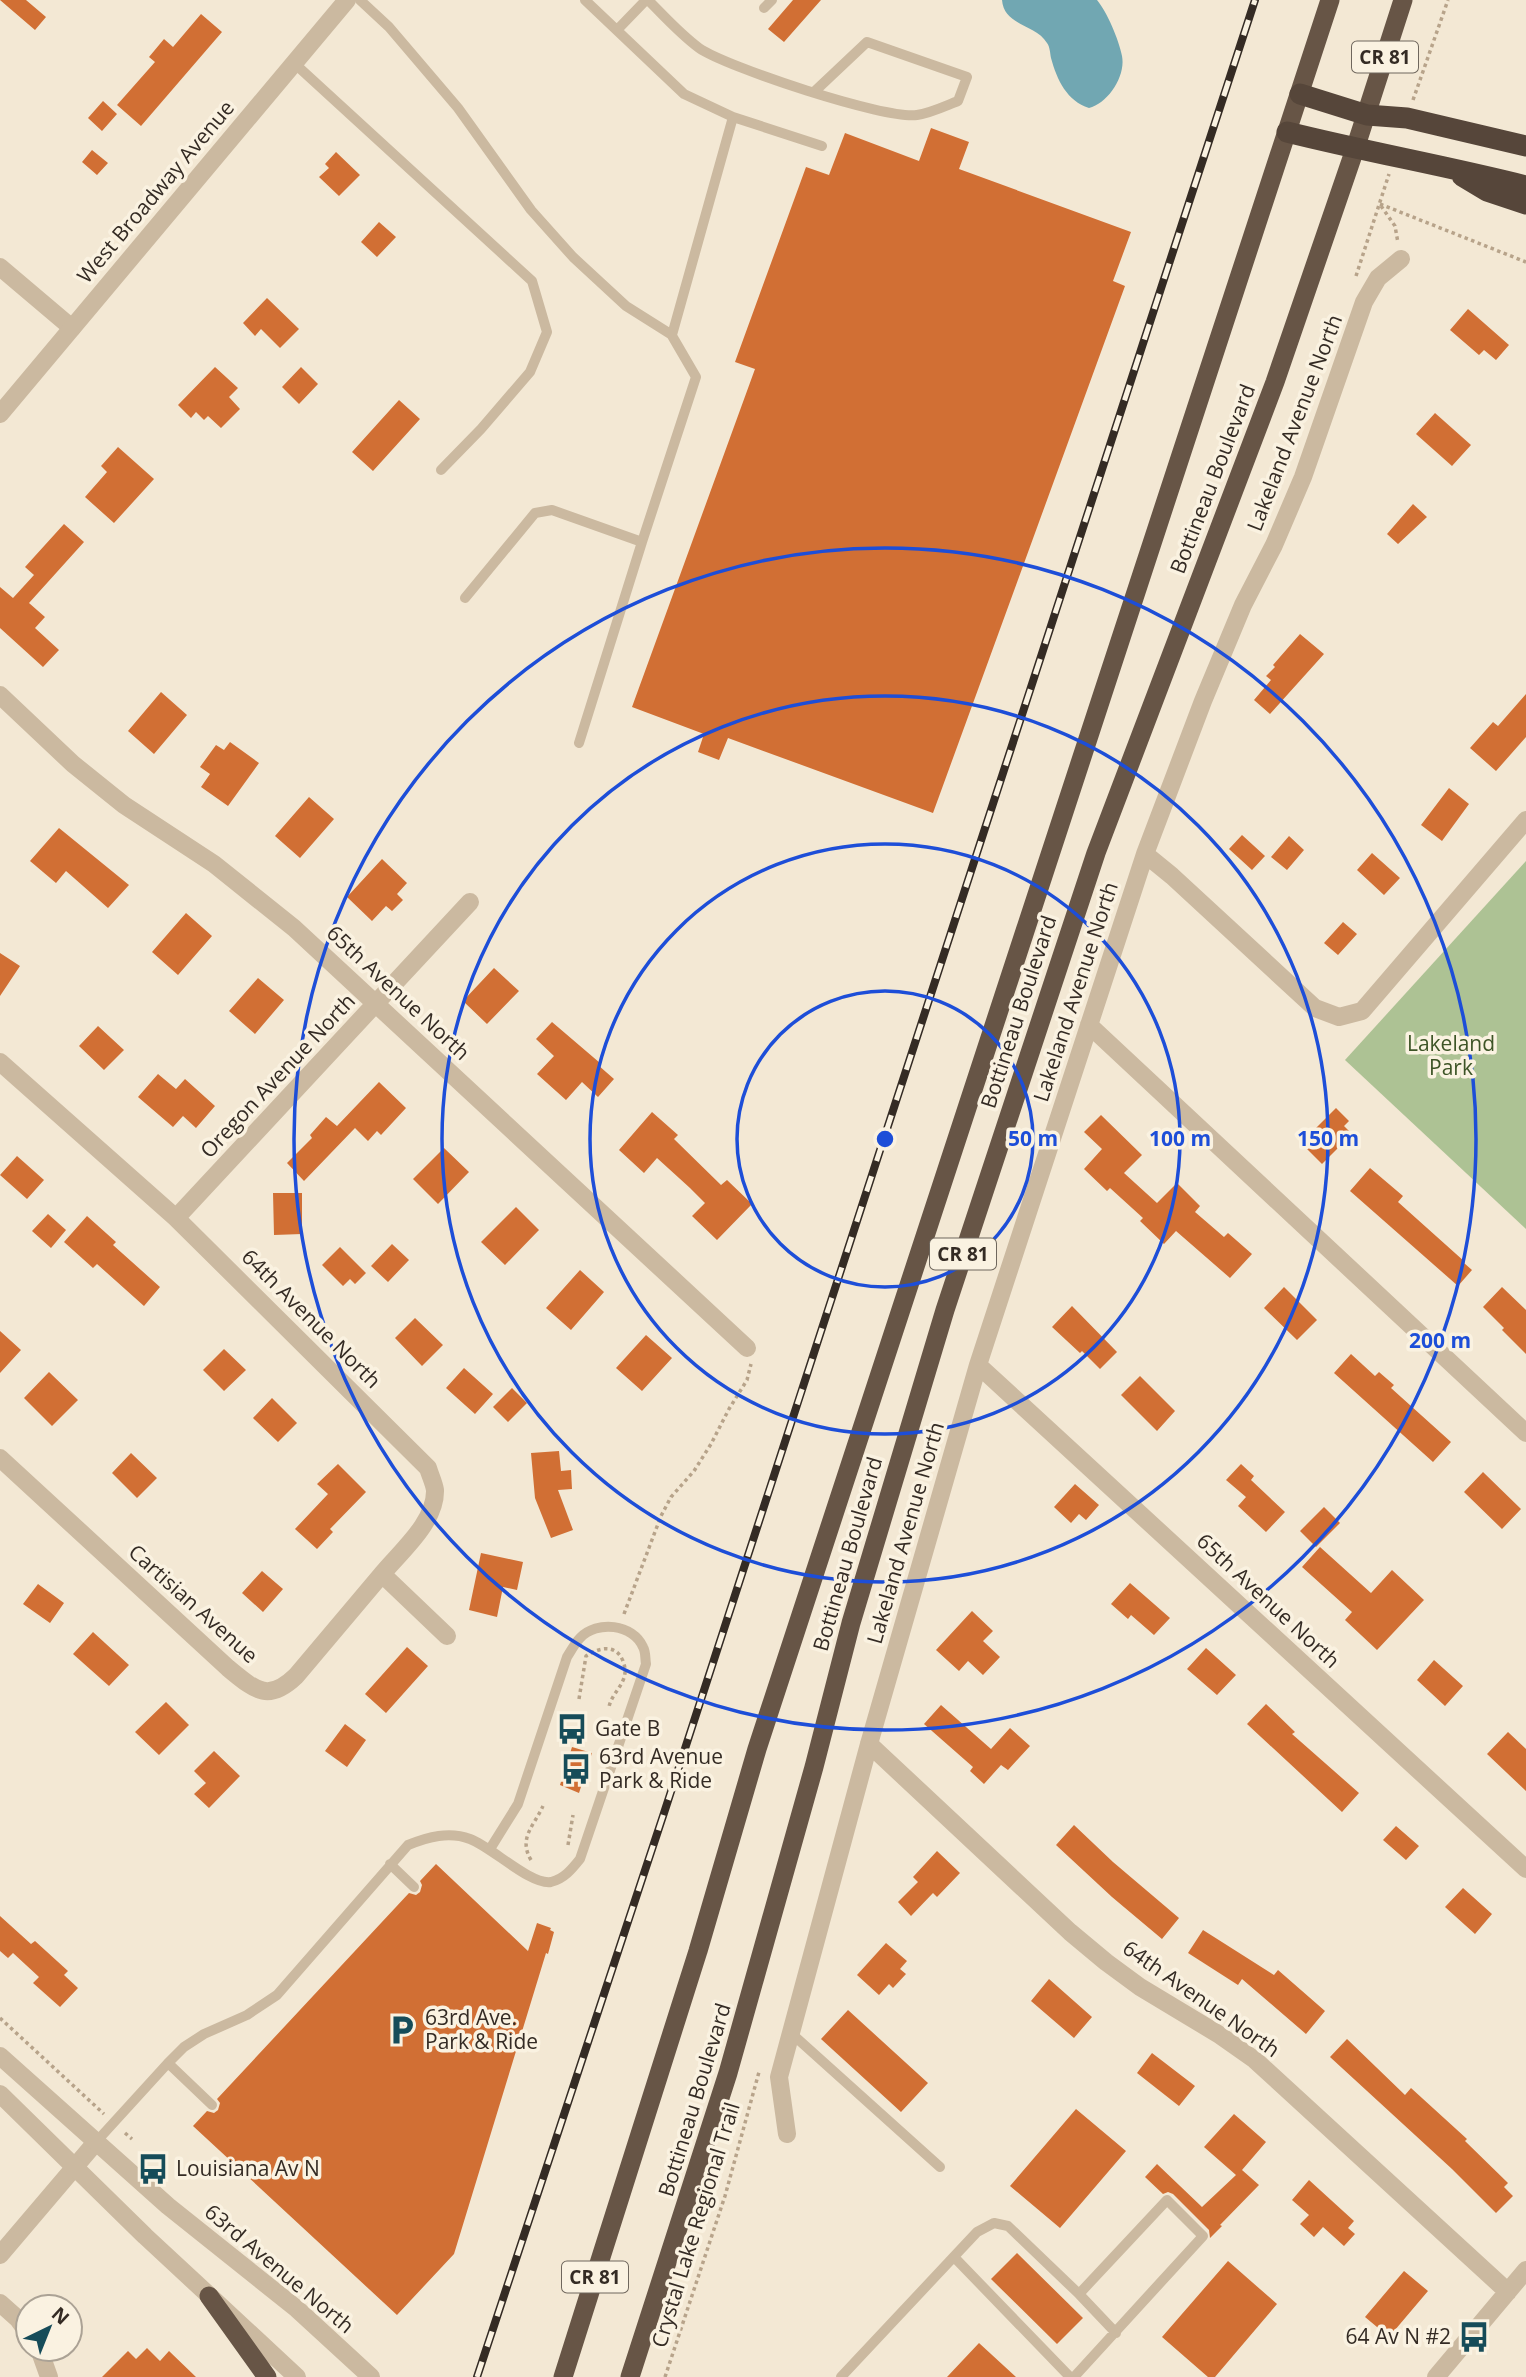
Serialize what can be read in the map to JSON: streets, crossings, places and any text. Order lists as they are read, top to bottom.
{
  "streets": {
    "highway": ["CR 81", "Bottineau Boulevard"],
    "street": [
      "West Broadway Avenue",
      "Lakeland Avenue North",
      "65th Avenue North",
      "Oregon Avenue North",
      "64th Avenue North",
      "Cartisian Avenue",
      "63rd Avenue North"
    ],
    "path": ["Crystal Lake Regional Trail"]
  },
  "crossings": [
    ["Lakeland Avenue North", "65th Avenue North"],
    ["Lakeland Avenue North", "64th Avenue North"],
    ["65th Avenue North", "Oregon Avenue North"],
    ["Oregon Avenue North", "64th Avenue North"],
    ["64th Avenue North", "Cartisian Avenue"]
  ],
  "parks": ["Lakeland Park"],
  "places": {
    "bus stop": [
      "Gate B",
      "63rd Avenue Park & Ride",
      "Louisiana Av N",
      "64 Av N #2"
    ],
    "parking": ["63rd Ave. Park & Ride"]
  },
  "north": "top right",
  "rings": [
    "50 m",
    "100 m",
    "150 m",
    "200 m"
  ]
}
